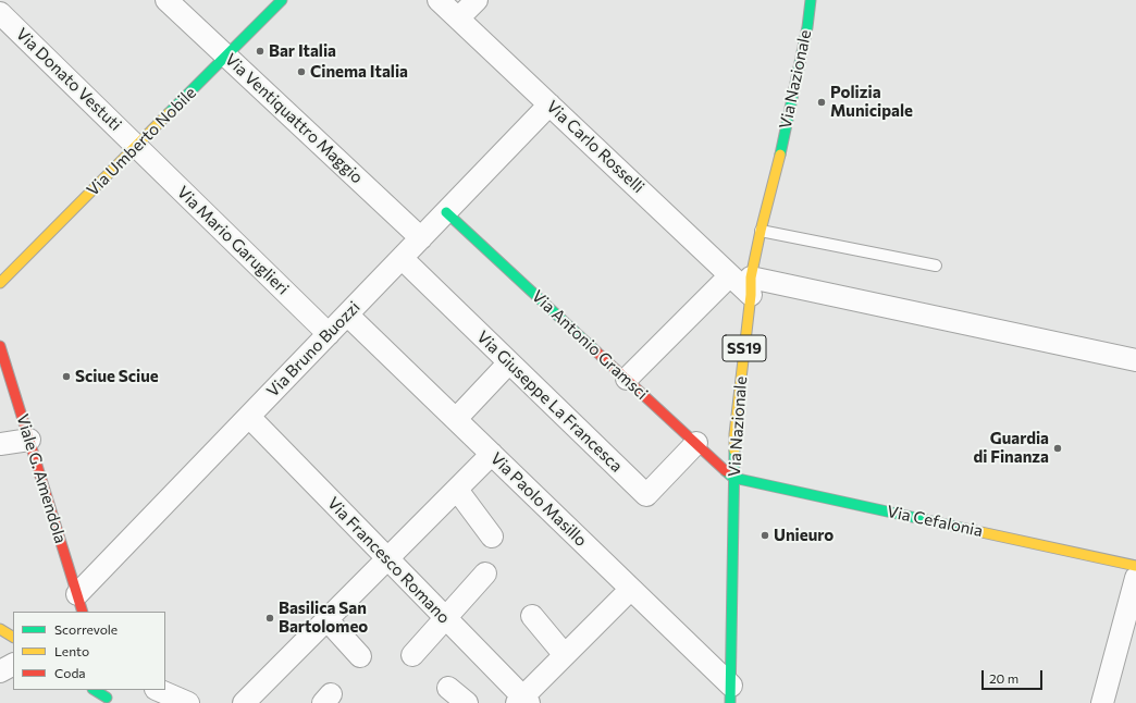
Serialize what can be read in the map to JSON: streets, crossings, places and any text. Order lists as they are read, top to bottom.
{
  "streets": {
    "street": [
      "Via Donato Vestuti",
      "Via Nazionale",
      "Via Ventiquattro Maggio",
      "Via Umberto Nobile",
      "Via Carlo Rosselli",
      "Via Mario Garuglieri",
      "Via Antonio Gramsci",
      "SS19",
      "Via Bruno Buozzi",
      "Via Giuseppe La Francesca",
      "Viale G. Amendola",
      "Via Paolo Masillo",
      "Via Cefalonia",
      "Via Francesco Romano"
    ]
  },
  "crossings": [
    ["Via Donato Vestuti", "Via Umberto Nobile"],
    ["Via Donato Vestuti", "Via Mario Garuglieri"],
    ["Via Nazionale", "Via Carlo Rosselli"],
    ["Via Nazionale", "Via Antonio Gramsci"],
    ["Via Nazionale", "Via Paolo Masillo"],
    ["Via Nazionale", "Via Cefalonia"],
    ["Via Ventiquattro Maggio", "Via Umberto Nobile"],
    ["Via Ventiquattro Maggio", "Via Bruno Buozzi"],
    ["Via Umberto Nobile", "Via Mario Garuglieri"],
    ["Via Carlo Rosselli", "Via Bruno Buozzi"],
    ["Via Mario Garuglieri", "Via Bruno Buozzi"],
    ["Via Antonio Gramsci", "Via Bruno Buozzi"],
    ["Via Antonio Gramsci", "Via Giuseppe La Francesca"],
    ["Via Antonio Gramsci", "Via Cefalonia"],
    ["Via Bruno Buozzi", "Via Giuseppe La Francesca"],
    ["Via Bruno Buozzi", "Viale G. Amendola"],
    ["Via Bruno Buozzi", "Via Paolo Masillo"],
    ["Via Bruno Buozzi", "Via Francesco Romano"]
  ],
  "places": [
    "Bar Italia",
    "Cinema Italia",
    "Polizia Municipale",
    "Sciue Sciue",
    "Guardia di Finanza",
    "Unieuro",
    "Basilica San Bartolomeo"
  ],
  "legend": ["Scorrevole", "Lento", "Coda"],
  "scale_bar": "20 m"
}
